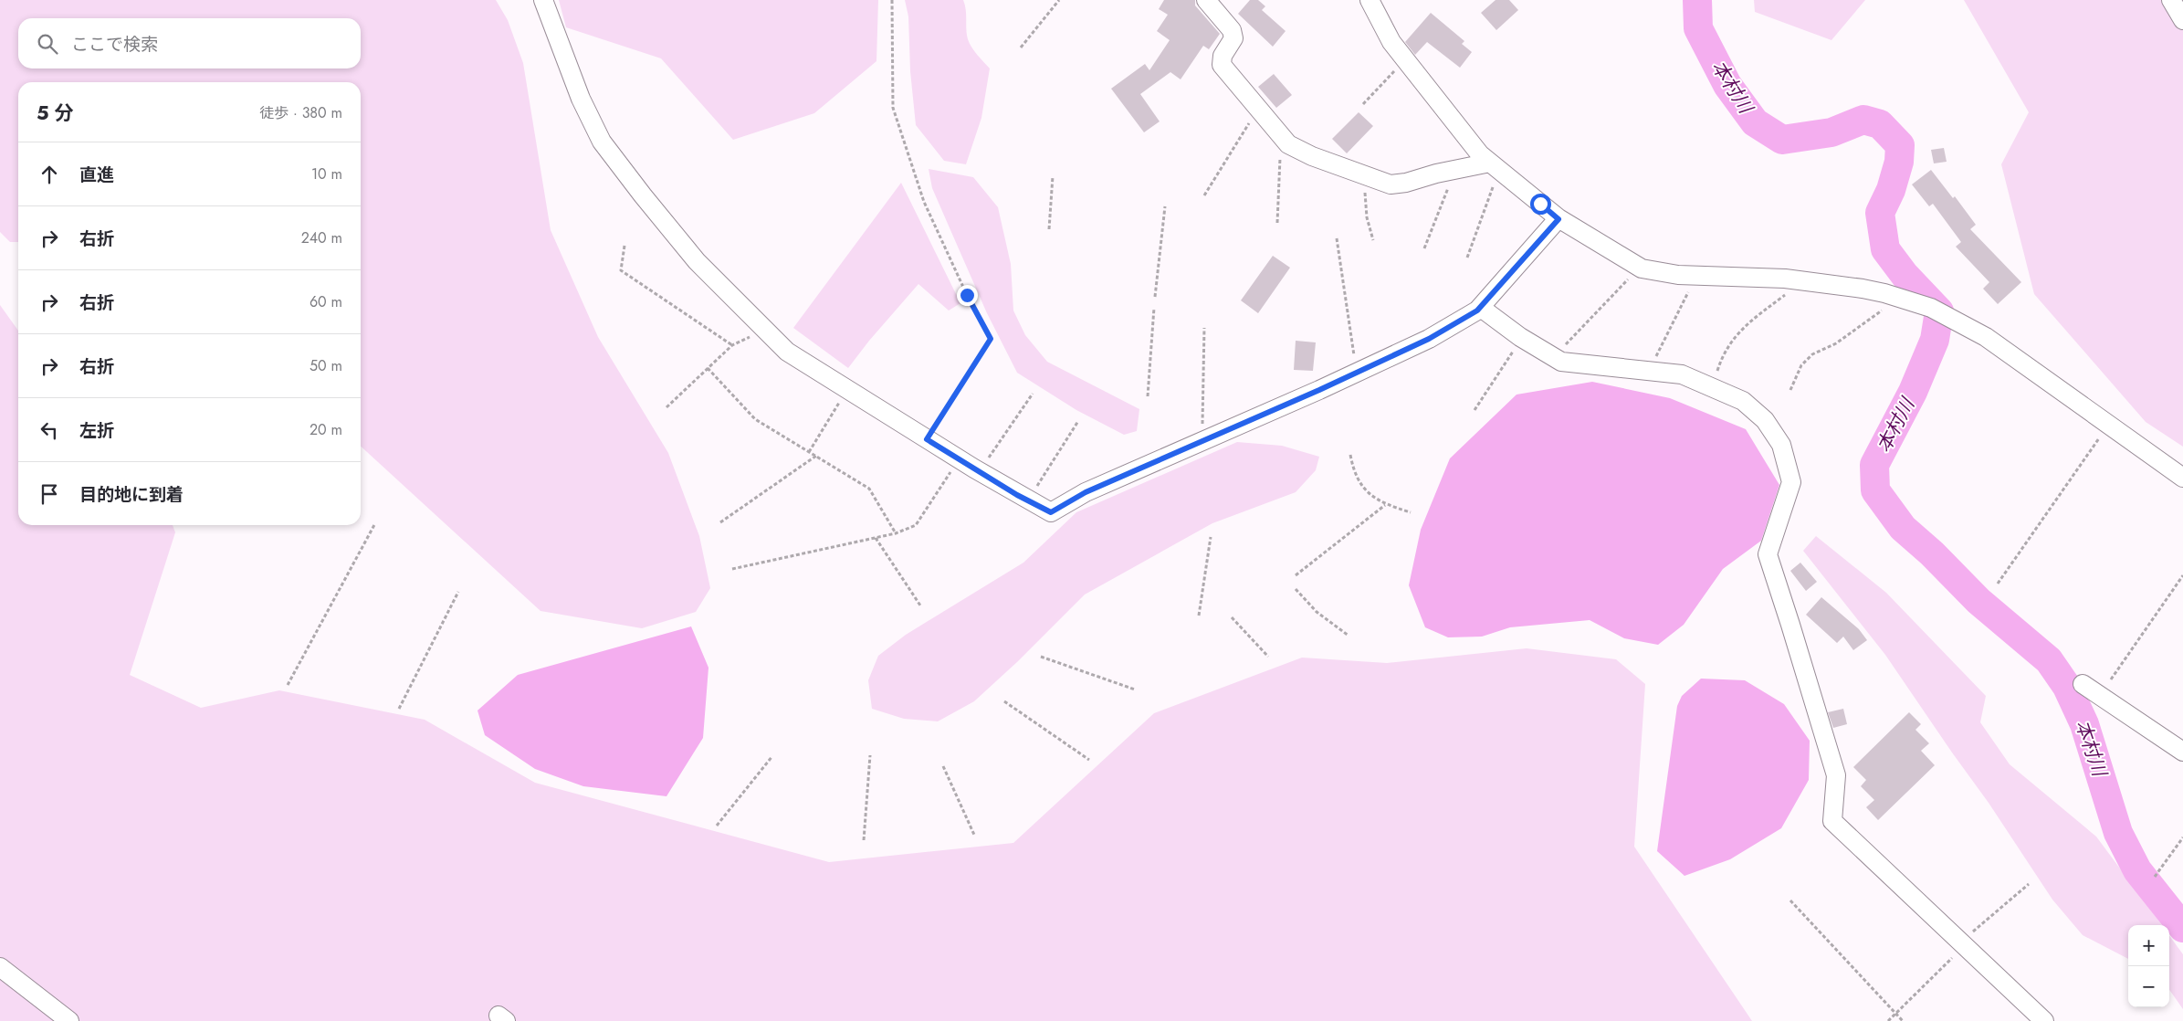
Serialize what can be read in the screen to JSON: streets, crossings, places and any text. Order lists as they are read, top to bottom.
{
  "water": ["本村川"],
  "page": {
    "search": "ここで検索",
    "heading": ["5 分", "徒歩 · 380 m"],
    "list": [
      ["直進", "10 m"],
      ["右折", "240 m"],
      ["右折", "60 m"],
      ["右折", "50 m"],
      ["左折", "20 m"],
      "目的地に到着"
    ],
    "map_buttons": ["+", "−"]
  }
}
